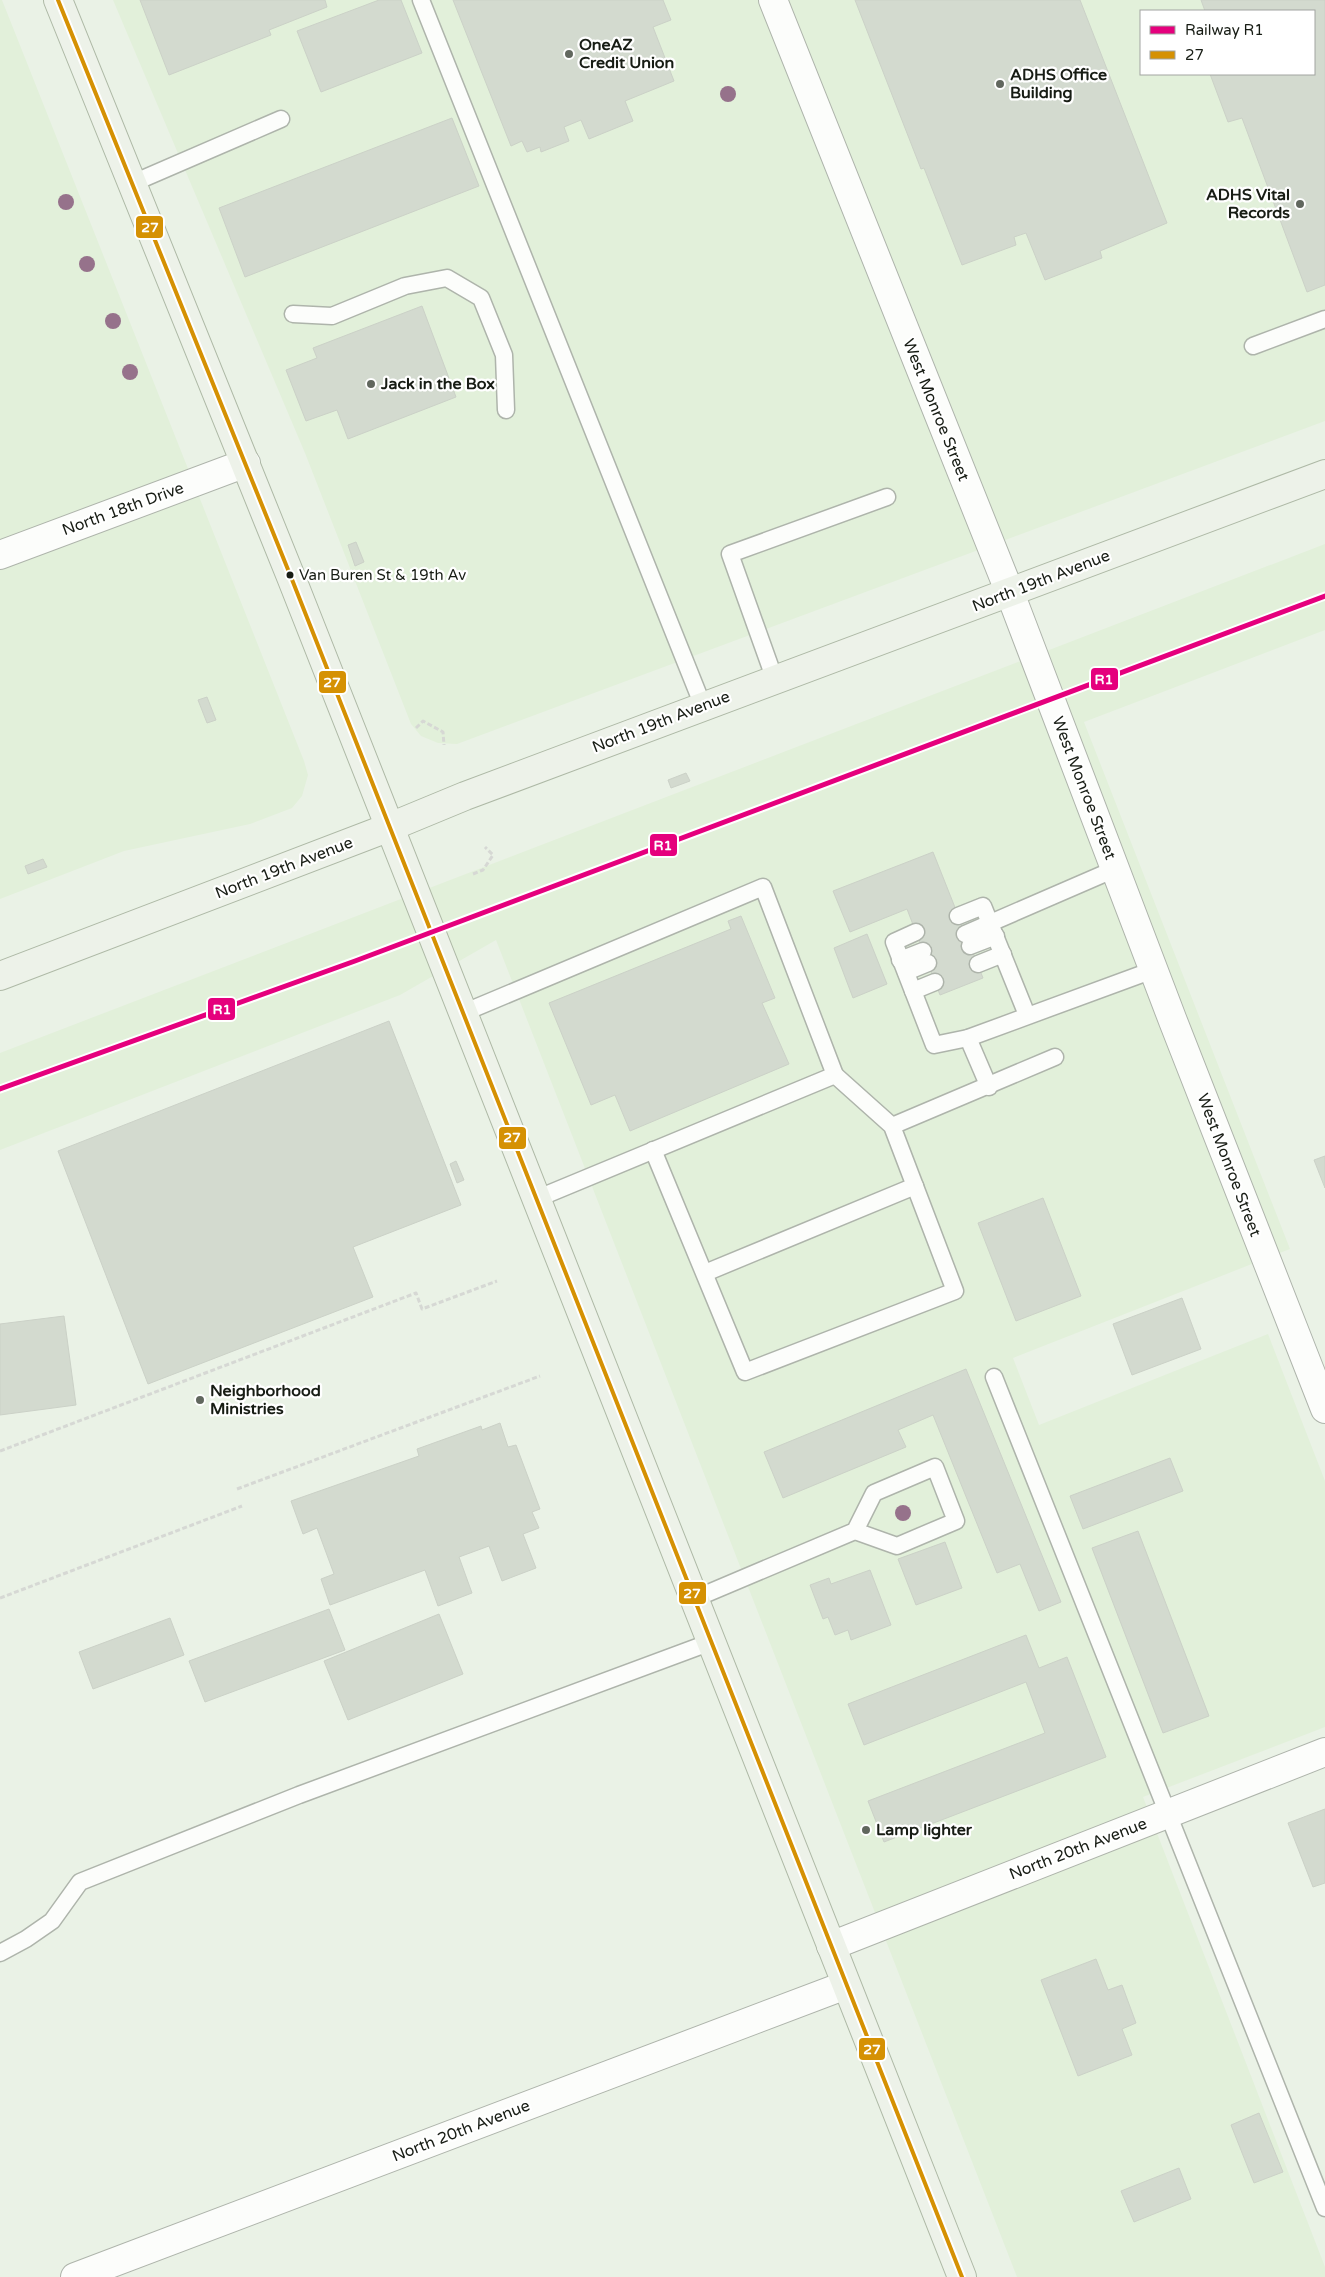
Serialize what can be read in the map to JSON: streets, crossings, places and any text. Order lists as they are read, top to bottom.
{
  "streets": {
    "main road": ["North 19th Avenue"],
    "street": ["West Monroe Street", "North 18th Drive", "North 20th Avenue"]
  },
  "crossings": [
    ["West Monroe Street", "North 19th Avenue"]
  ],
  "places": [
    "OneAZ Credit Union",
    "ADHS Office Building",
    "ADHS Vital Records",
    "Jack in the Box",
    "Van Buren St & 19th Av",
    "Neighborhood Ministries",
    "Lamp lighter"
  ],
  "lines": ["transit line 27", "rail line R1"],
  "legend": ["Railway R1", "27"]
}
